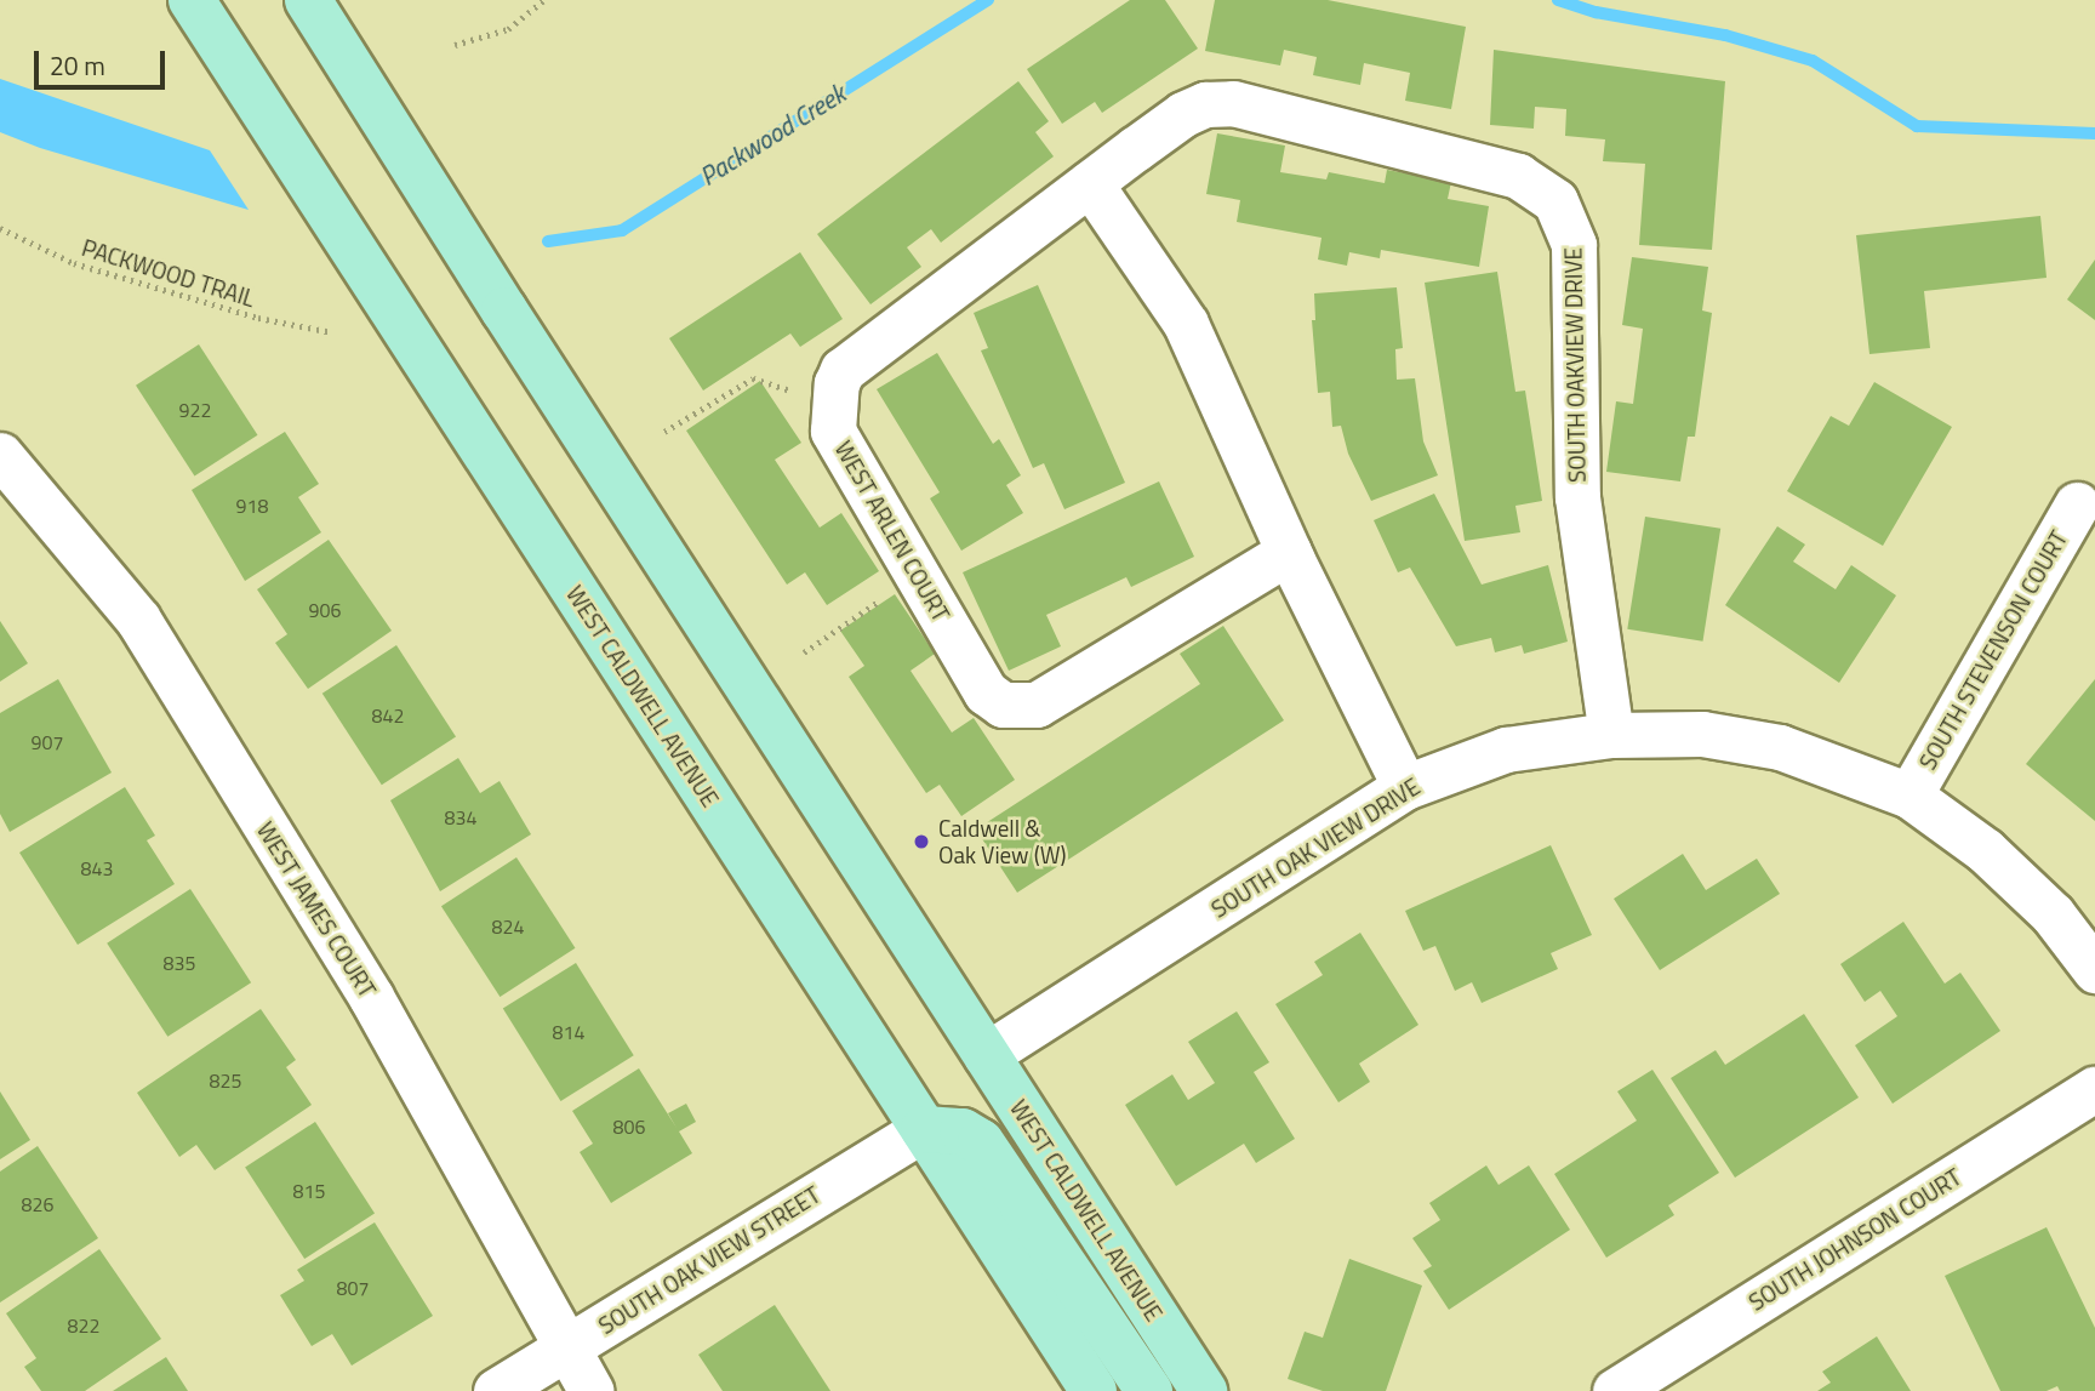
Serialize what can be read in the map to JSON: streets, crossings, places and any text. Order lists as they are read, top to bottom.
{
  "streets": {
    "main road": ["WEST CALDWELL AVENUE"],
    "street": [
      "SOUTH OAKVIEW DRIVE",
      "WEST ARLEN COURT",
      "SOUTH STEVENSON COURT",
      "SOUTH OAK VIEW DRIVE",
      "WEST JAMES COURT",
      "SOUTH JOHNSON COURT",
      "SOUTH OAK VIEW STREET"
    ],
    "path": ["PACKWOOD TRAIL"]
  },
  "crossings": [
    ["SOUTH OAKVIEW DRIVE", "SOUTH OAK VIEW DRIVE"],
    ["SOUTH STEVENSON COURT", "SOUTH OAK VIEW DRIVE"],
    ["WEST CALDWELL AVENUE", "SOUTH OAK VIEW DRIVE"],
    ["WEST CALDWELL AVENUE", "SOUTH OAK VIEW STREET"],
    ["WEST JAMES COURT", "SOUTH OAK VIEW STREET"]
  ],
  "water": ["Packwood Creek"],
  "places": ["Caldwell & Oak View (W)"],
  "house_numbers": [
    "922",
    "918",
    "906",
    "842",
    "907",
    "834",
    "843",
    "824",
    "835",
    "814",
    "825",
    "806",
    "815",
    "826",
    "807",
    "822"
  ],
  "scale_bar": "20 m"
}
